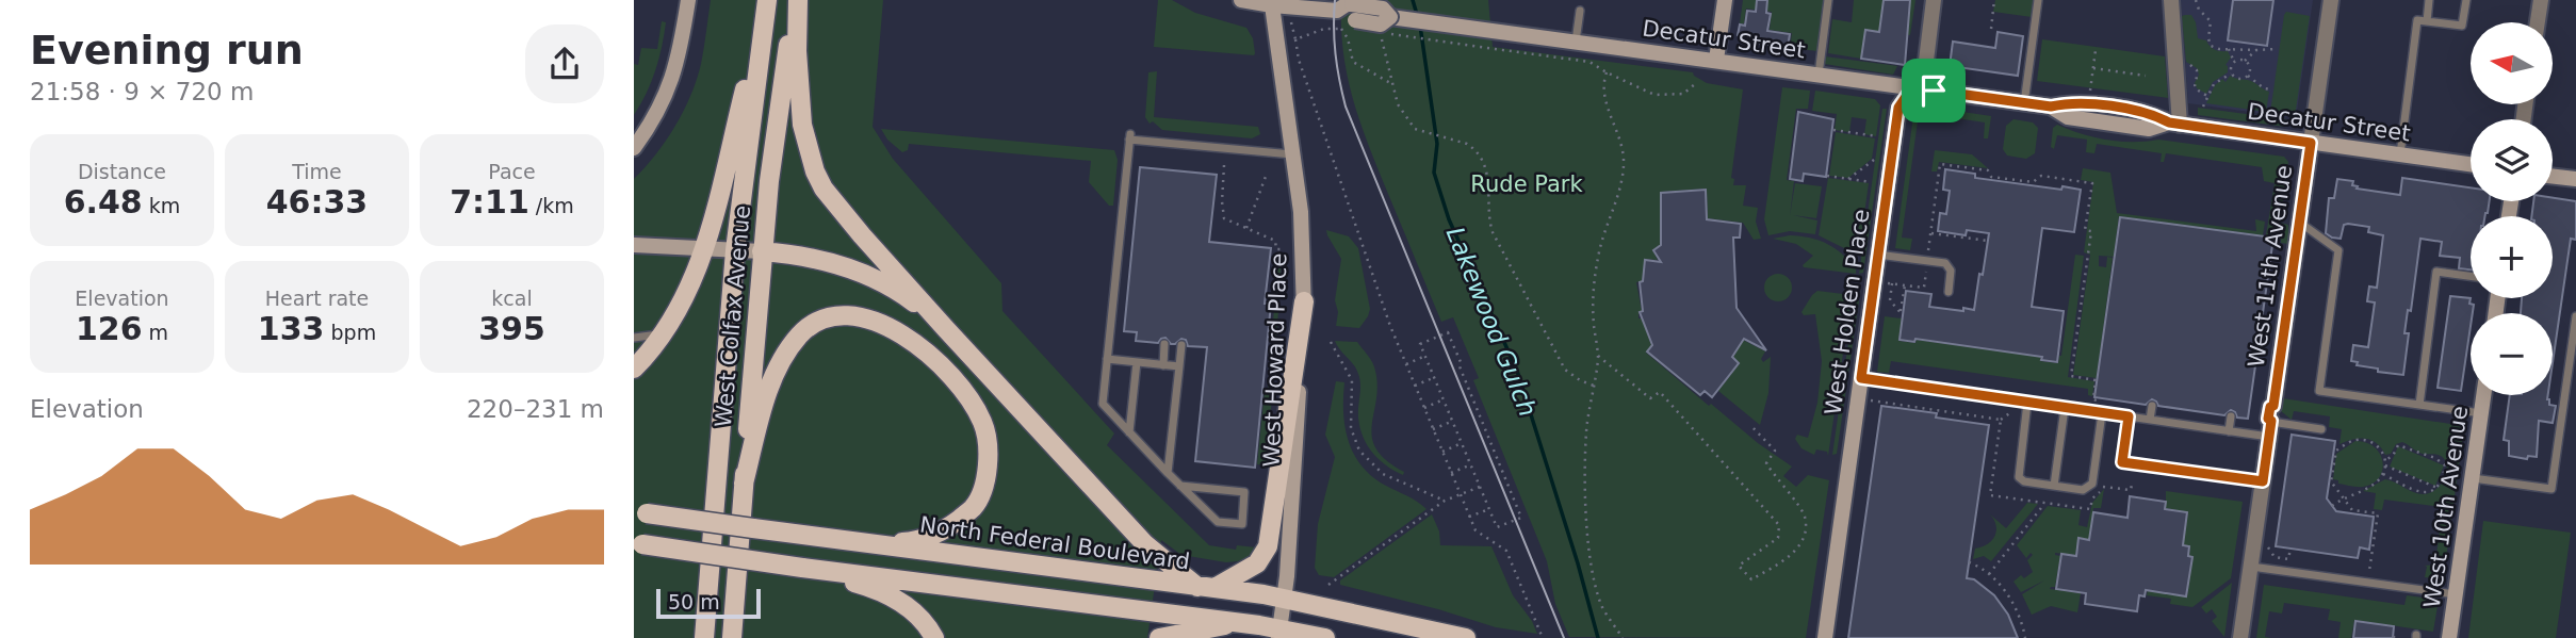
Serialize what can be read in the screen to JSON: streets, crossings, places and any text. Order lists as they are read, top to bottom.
{
  "streets": {
    "main road": ["West Colfax Avenue", "North Federal Boulevard"],
    "street": [
      "Decatur Street",
      "West 11th Avenue",
      "West Holden Place",
      "West Howard Place",
      "West 10th Avenue"
    ]
  },
  "crossings": [
    ["Decatur Street", "West 11th Avenue"],
    ["Decatur Street", "West Holden Place"],
    ["Decatur Street", "West Howard Place"],
    ["West Howard Place", "North Federal Boulevard"]
  ],
  "water": ["Lakewood Gulch"],
  "parks": ["Rude Park"],
  "scale_bar": "50 m",
  "north": "left",
  "page": {
    "heading": ["Evening run", "21:58 · 9 × 720 m"],
    "map_buttons": ["+", "−"],
    "stats": [
      ["Distance", "6.48 km"],
      ["Time", "46:33"],
      ["Pace", "7:11 /km"],
      ["Elevation", "126 m"],
      ["Heart rate", "133 bpm"],
      ["kcal", "395"]
    ],
    "chart": ["Elevation", "220–231 m"],
    "scale": "50 m"
  }
}
